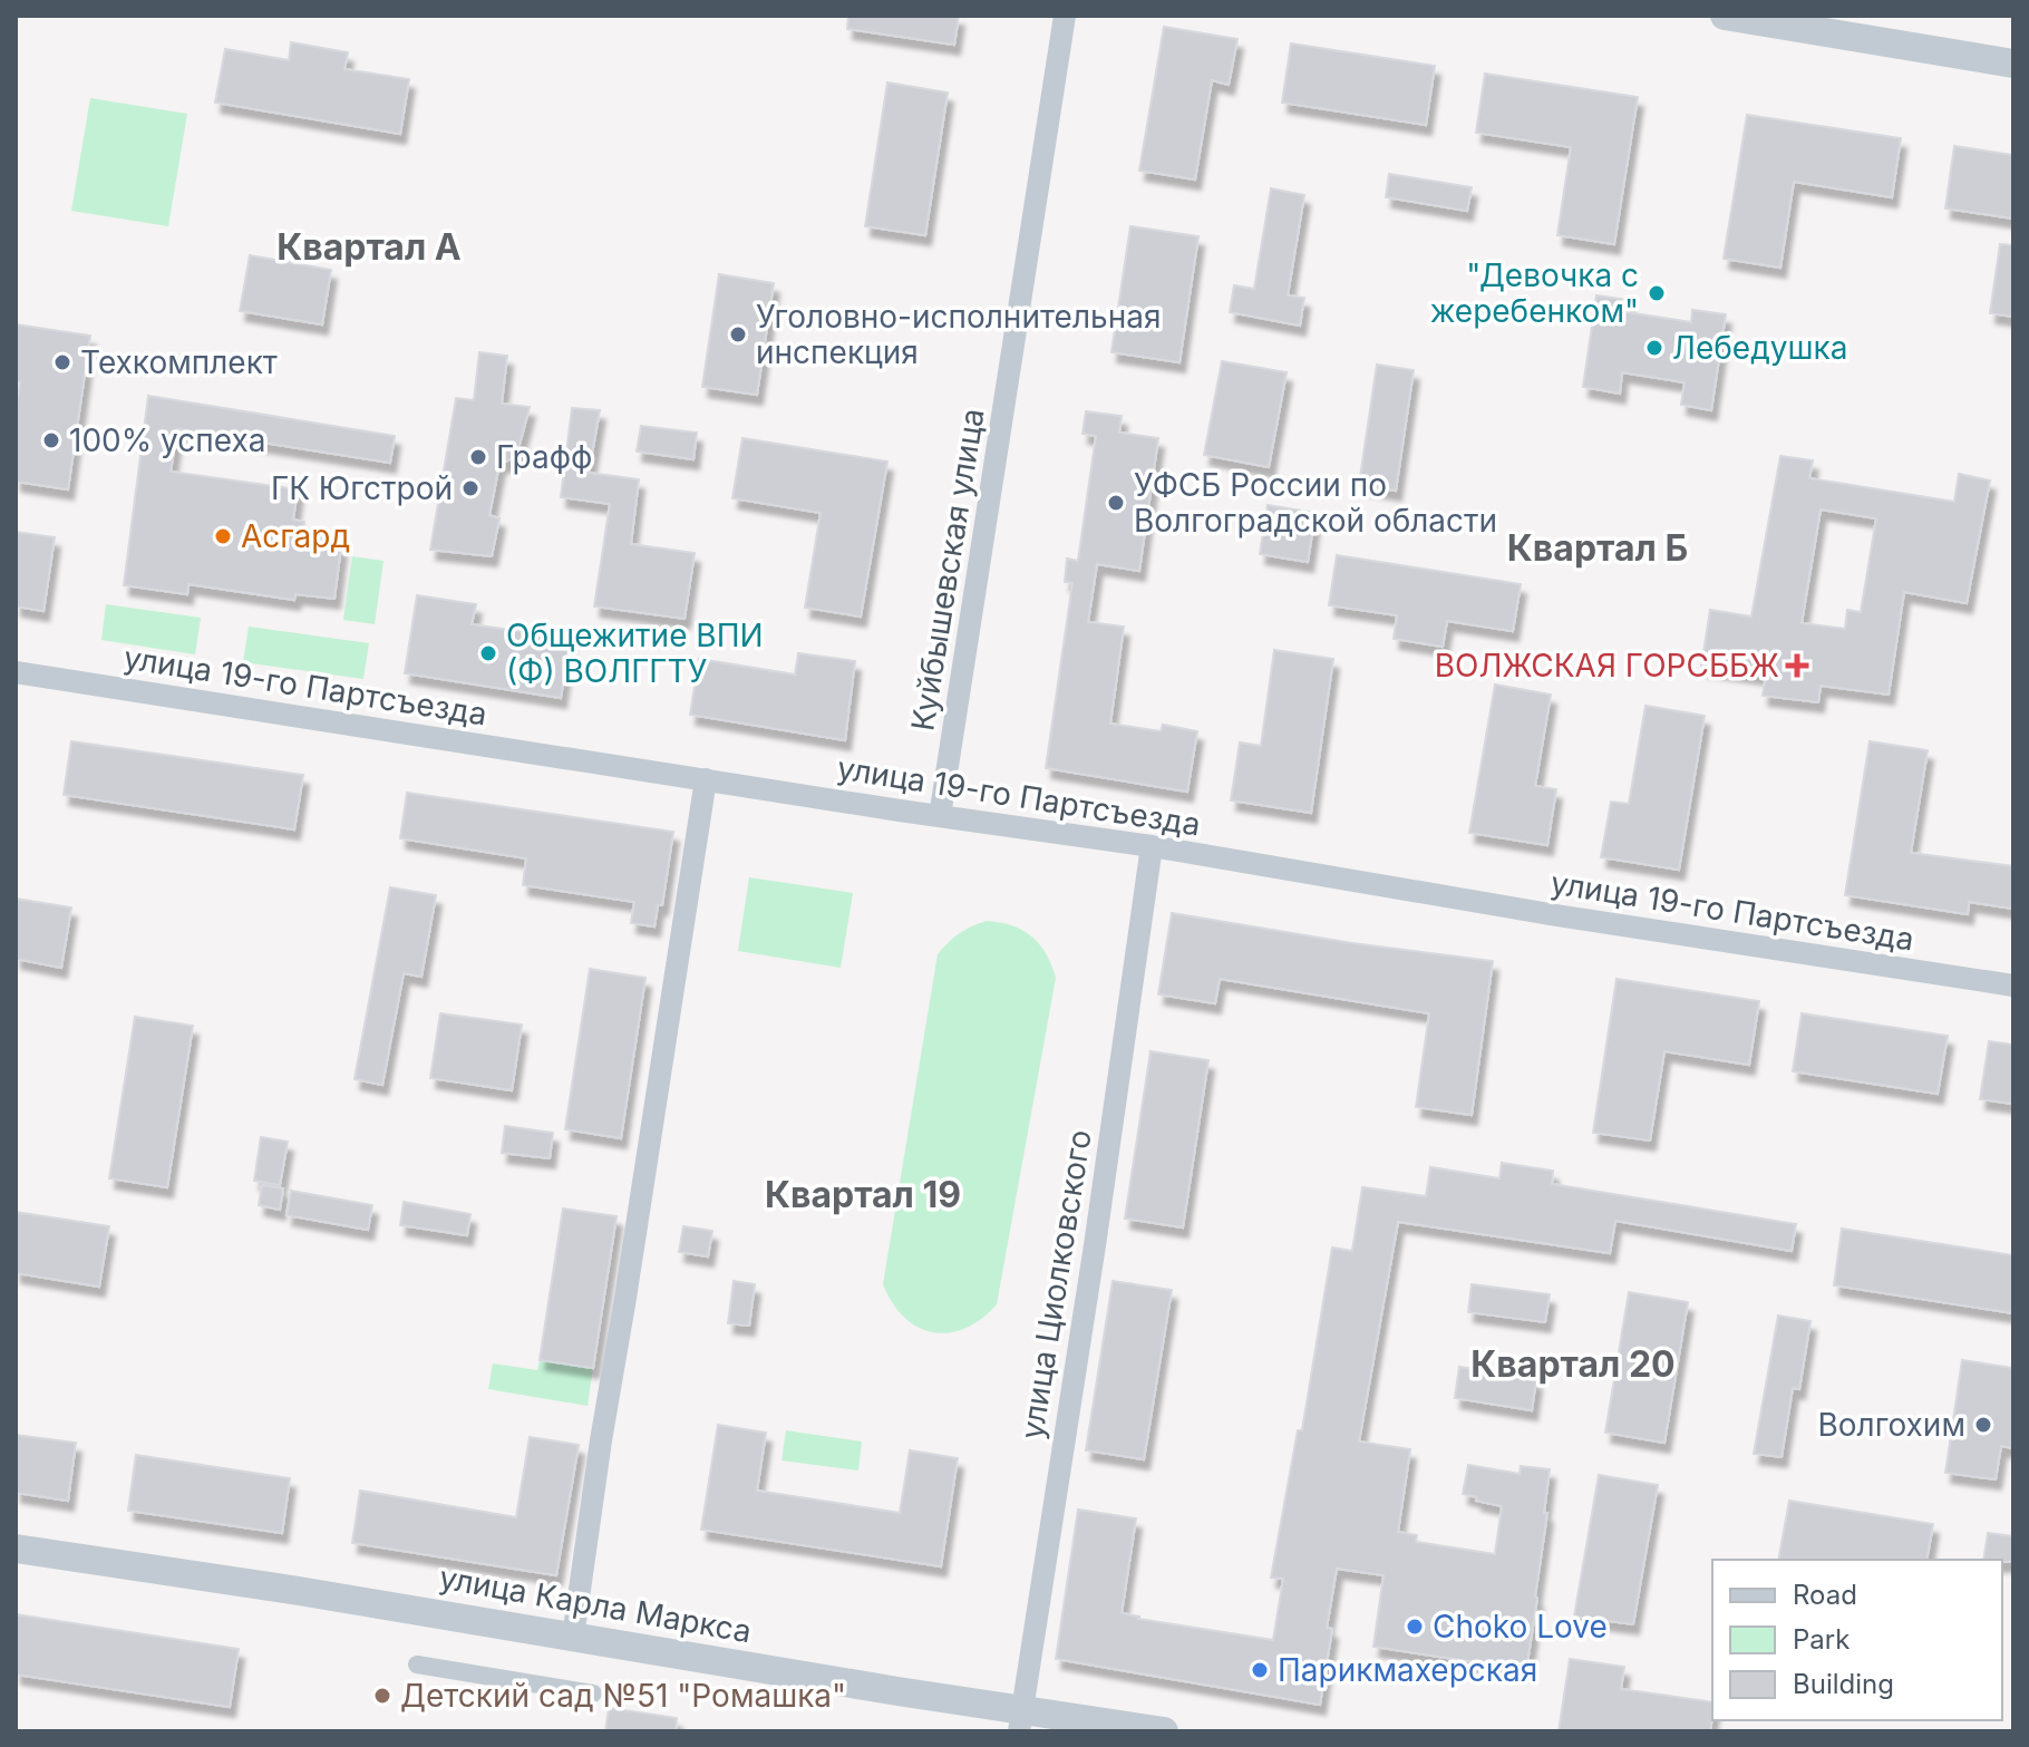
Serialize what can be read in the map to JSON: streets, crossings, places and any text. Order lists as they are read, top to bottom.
{
  "streets": {
    "street": [
      "Куйбышевская улица",
      "улица 19-го Партсъезда",
      "улица Циолковского",
      "улица Карла Маркса"
    ]
  },
  "crossings": [
    ["Куйбышевская улица", "улица 19-го Партсъезда"],
    ["улица 19-го Партсъезда", "улица Циолковского"],
    ["улица Циолковского", "улица Карла Маркса"]
  ],
  "districts": [
    "Квартал А",
    "Квартал Б",
    "Квартал 19",
    "Квартал 20"
  ],
  "places": {
    "other": [
      "\"Девочка с жеребенком\"",
      "Уголовно-исполнительная инспекция",
      "Лебедушка",
      "Техкомплект",
      "100% успеха",
      "Графф",
      "ГК Югстрой",
      "УФСБ России по Волгоградской области",
      "Асгард",
      "Общежитие ВПИ (Ф) ВОЛГГТУ",
      "Волгохим",
      "Choko Love",
      "Парикмахерская",
      "Детский сад №51 \"Ромашка\""
    ],
    "health": ["ВОЛЖСКАЯ ГОРСББЖ"]
  },
  "legend": ["Road", "Park", "Building"]
}
